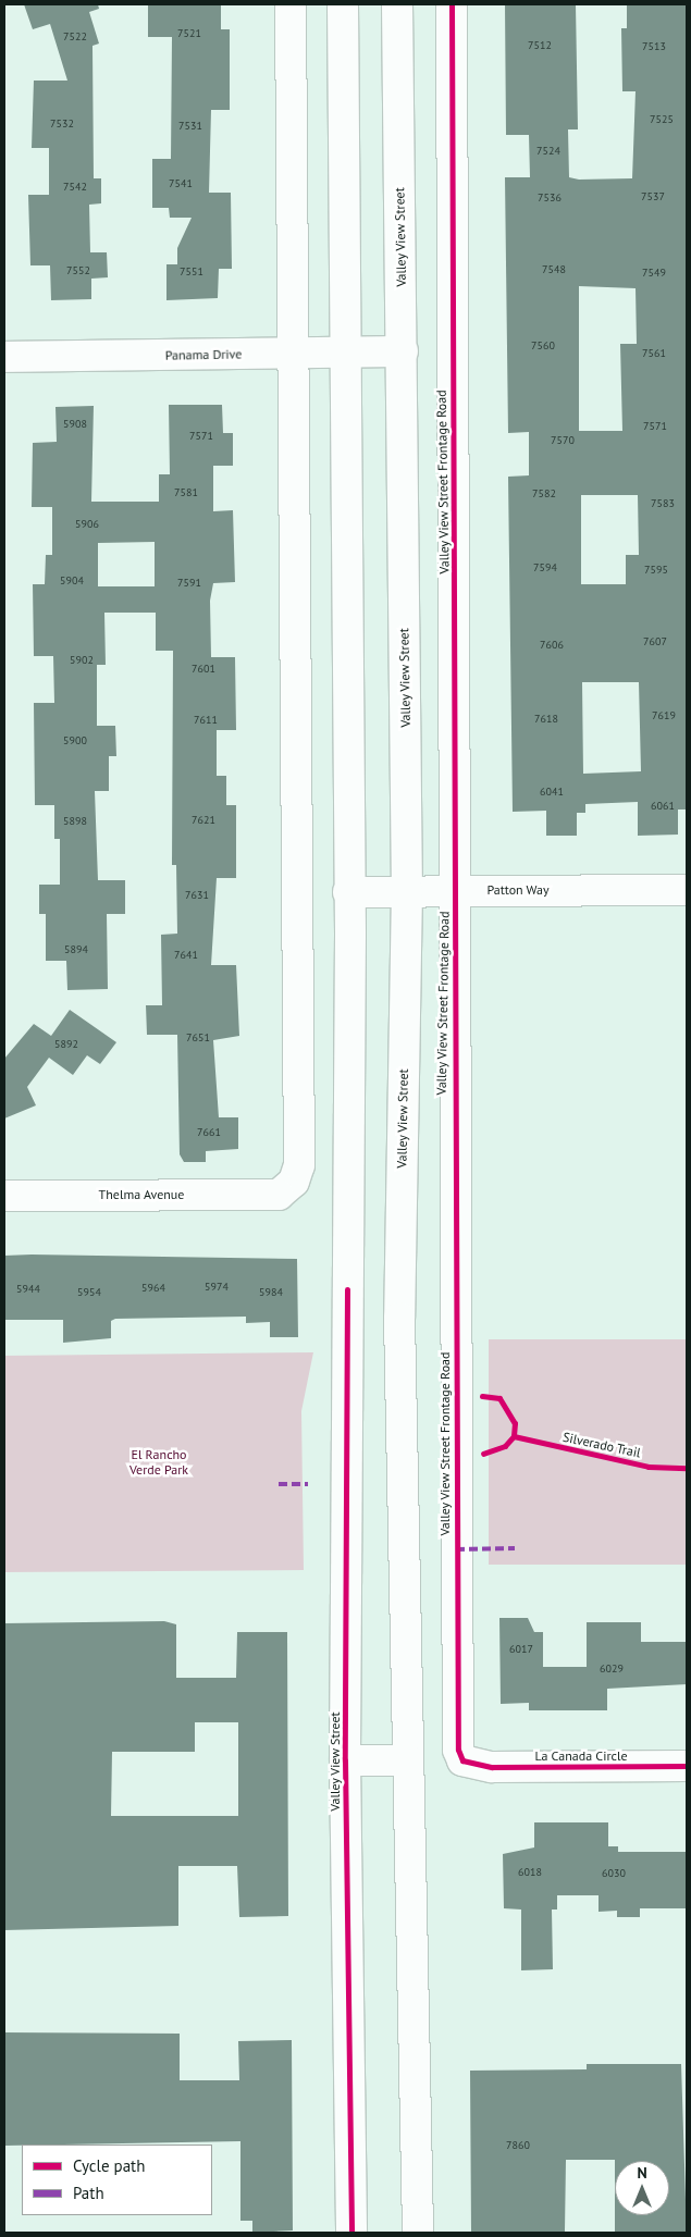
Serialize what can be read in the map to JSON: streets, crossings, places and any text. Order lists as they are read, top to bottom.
{
  "streets": {
    "main road": [
      "Valley View Street",
      "Panama Drive",
      "Valley View Street Frontage Road",
      "Patton Way",
      "Thelma Avenue",
      "La Canada Circle"
    ],
    "cycle path": ["Silverado Trail"]
  },
  "crossings": [
    ["Valley View Street", "Panama Drive"],
    ["Valley View Street", "Patton Way"],
    ["Panama Drive", "Thelma Avenue"],
    ["Valley View Street Frontage Road", "Patton Way"],
    ["Valley View Street Frontage Road", "La Canada Circle"]
  ],
  "parks": ["El Rancho Verde Park"],
  "house_numbers": [
    "7521",
    "7522",
    "7512",
    "7513",
    "7525",
    "7532",
    "7531",
    "7524",
    "7541",
    "7542",
    "7537",
    "7536",
    "7548",
    "7552",
    "7551",
    "7549",
    "7560",
    "7561",
    "5908",
    "7571",
    "7571",
    "7570",
    "7581",
    "7582",
    "7583",
    "5906",
    "7594",
    "7595",
    "5904",
    "7591",
    "7607",
    "7606",
    "5902",
    "7601",
    "7619",
    "7618",
    "7611",
    "5900",
    "6041",
    "6061",
    "7621",
    "5898",
    "7631",
    "5894",
    "7641",
    "7651",
    "5892",
    "7661",
    "5974",
    "5964",
    "5944",
    "5954",
    "5984",
    "6017",
    "6029",
    "6018",
    "6030",
    "7860"
  ],
  "legend": ["Cycle path", "Path"],
  "north": "top"
}
